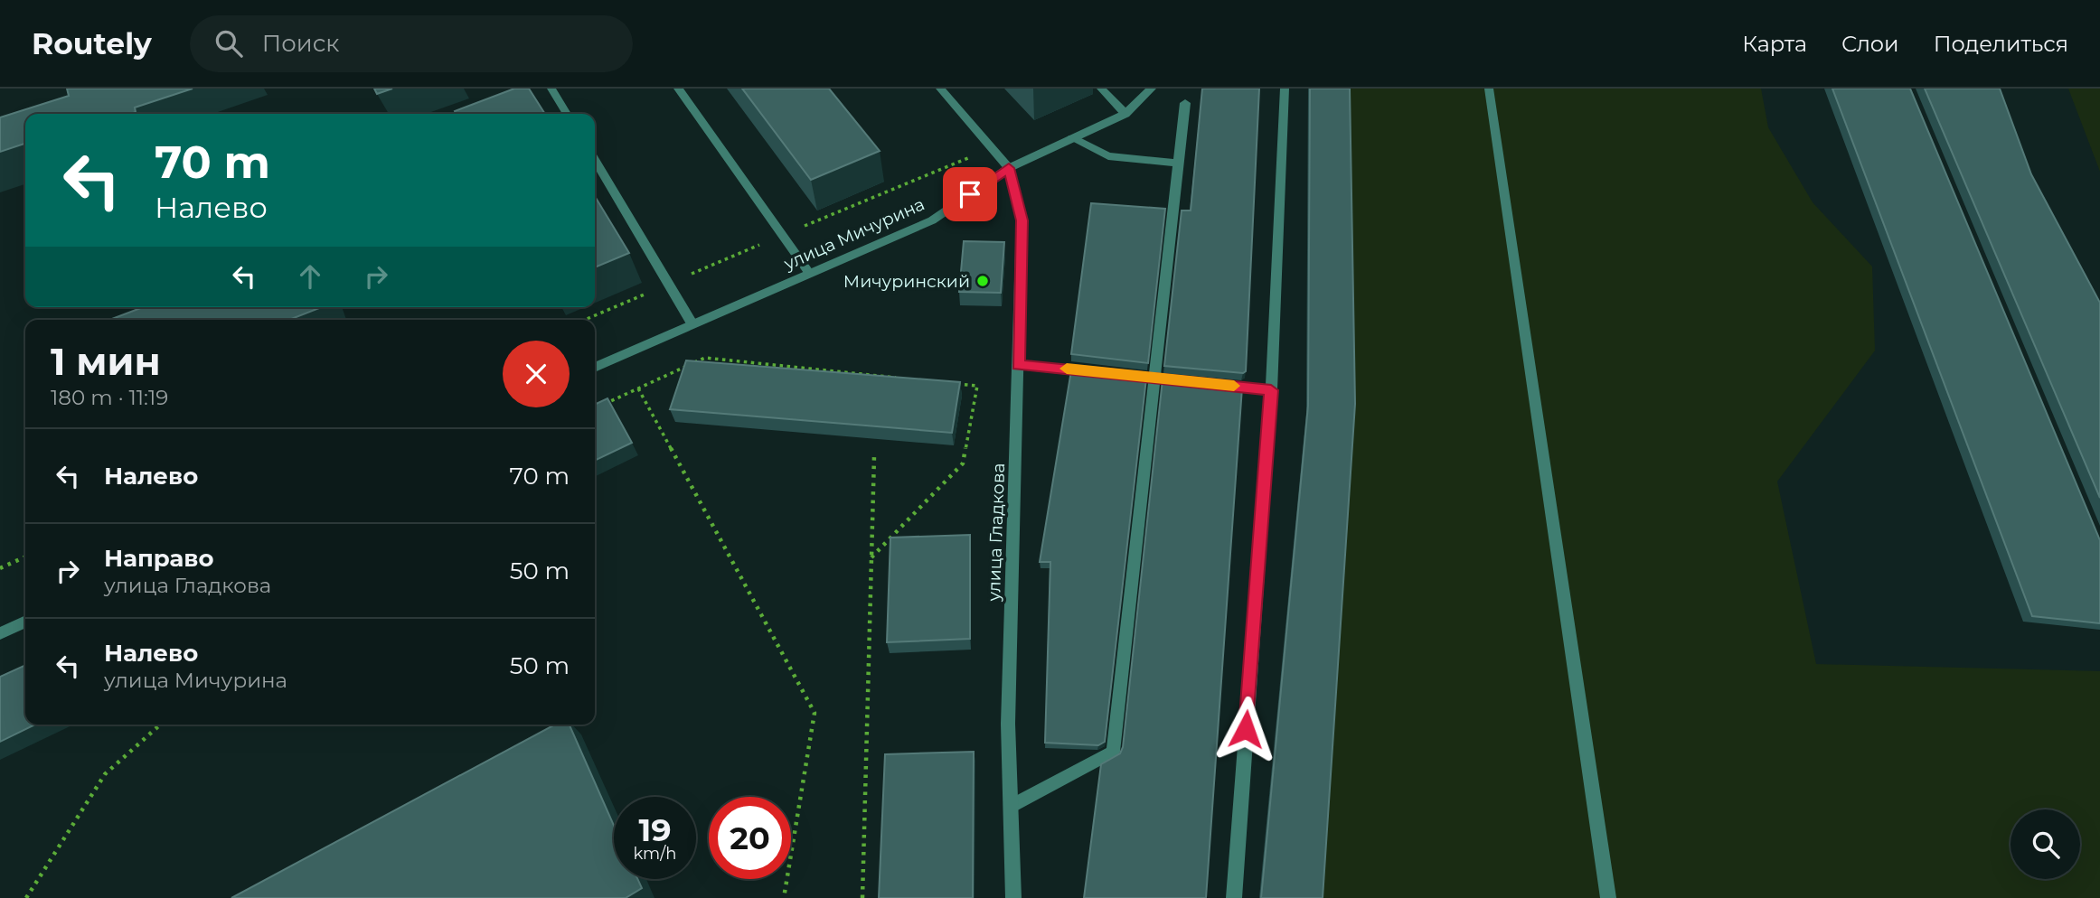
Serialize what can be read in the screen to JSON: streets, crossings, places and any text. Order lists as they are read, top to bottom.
{
  "streets": {
    "street": ["улица Мичурина", "улица Гладкова"]
  },
  "crossings": [
    ["улица Мичурина", "улица Гладкова"]
  ],
  "places": ["Мичуринский"],
  "page": {
    "header": "Routely",
    "search": "Поиск",
    "nav": ["Карта", "Слои", "Поделиться"],
    "turn": ["70 m", "Налево"],
    "heading": ["1 мин", "180 m · 11:19"],
    "list": [
      {
        "name": "Налево",
        "value": "70 m"
      },
      {
        "name": "Направо",
        "note": "улица Гладкова",
        "value": "50 m"
      },
      {
        "name": "Налево",
        "note": "улица Мичурина",
        "value": "50 m"
      }
    ],
    "speed": "19 km/h",
    "limit": "20"
  }
}
